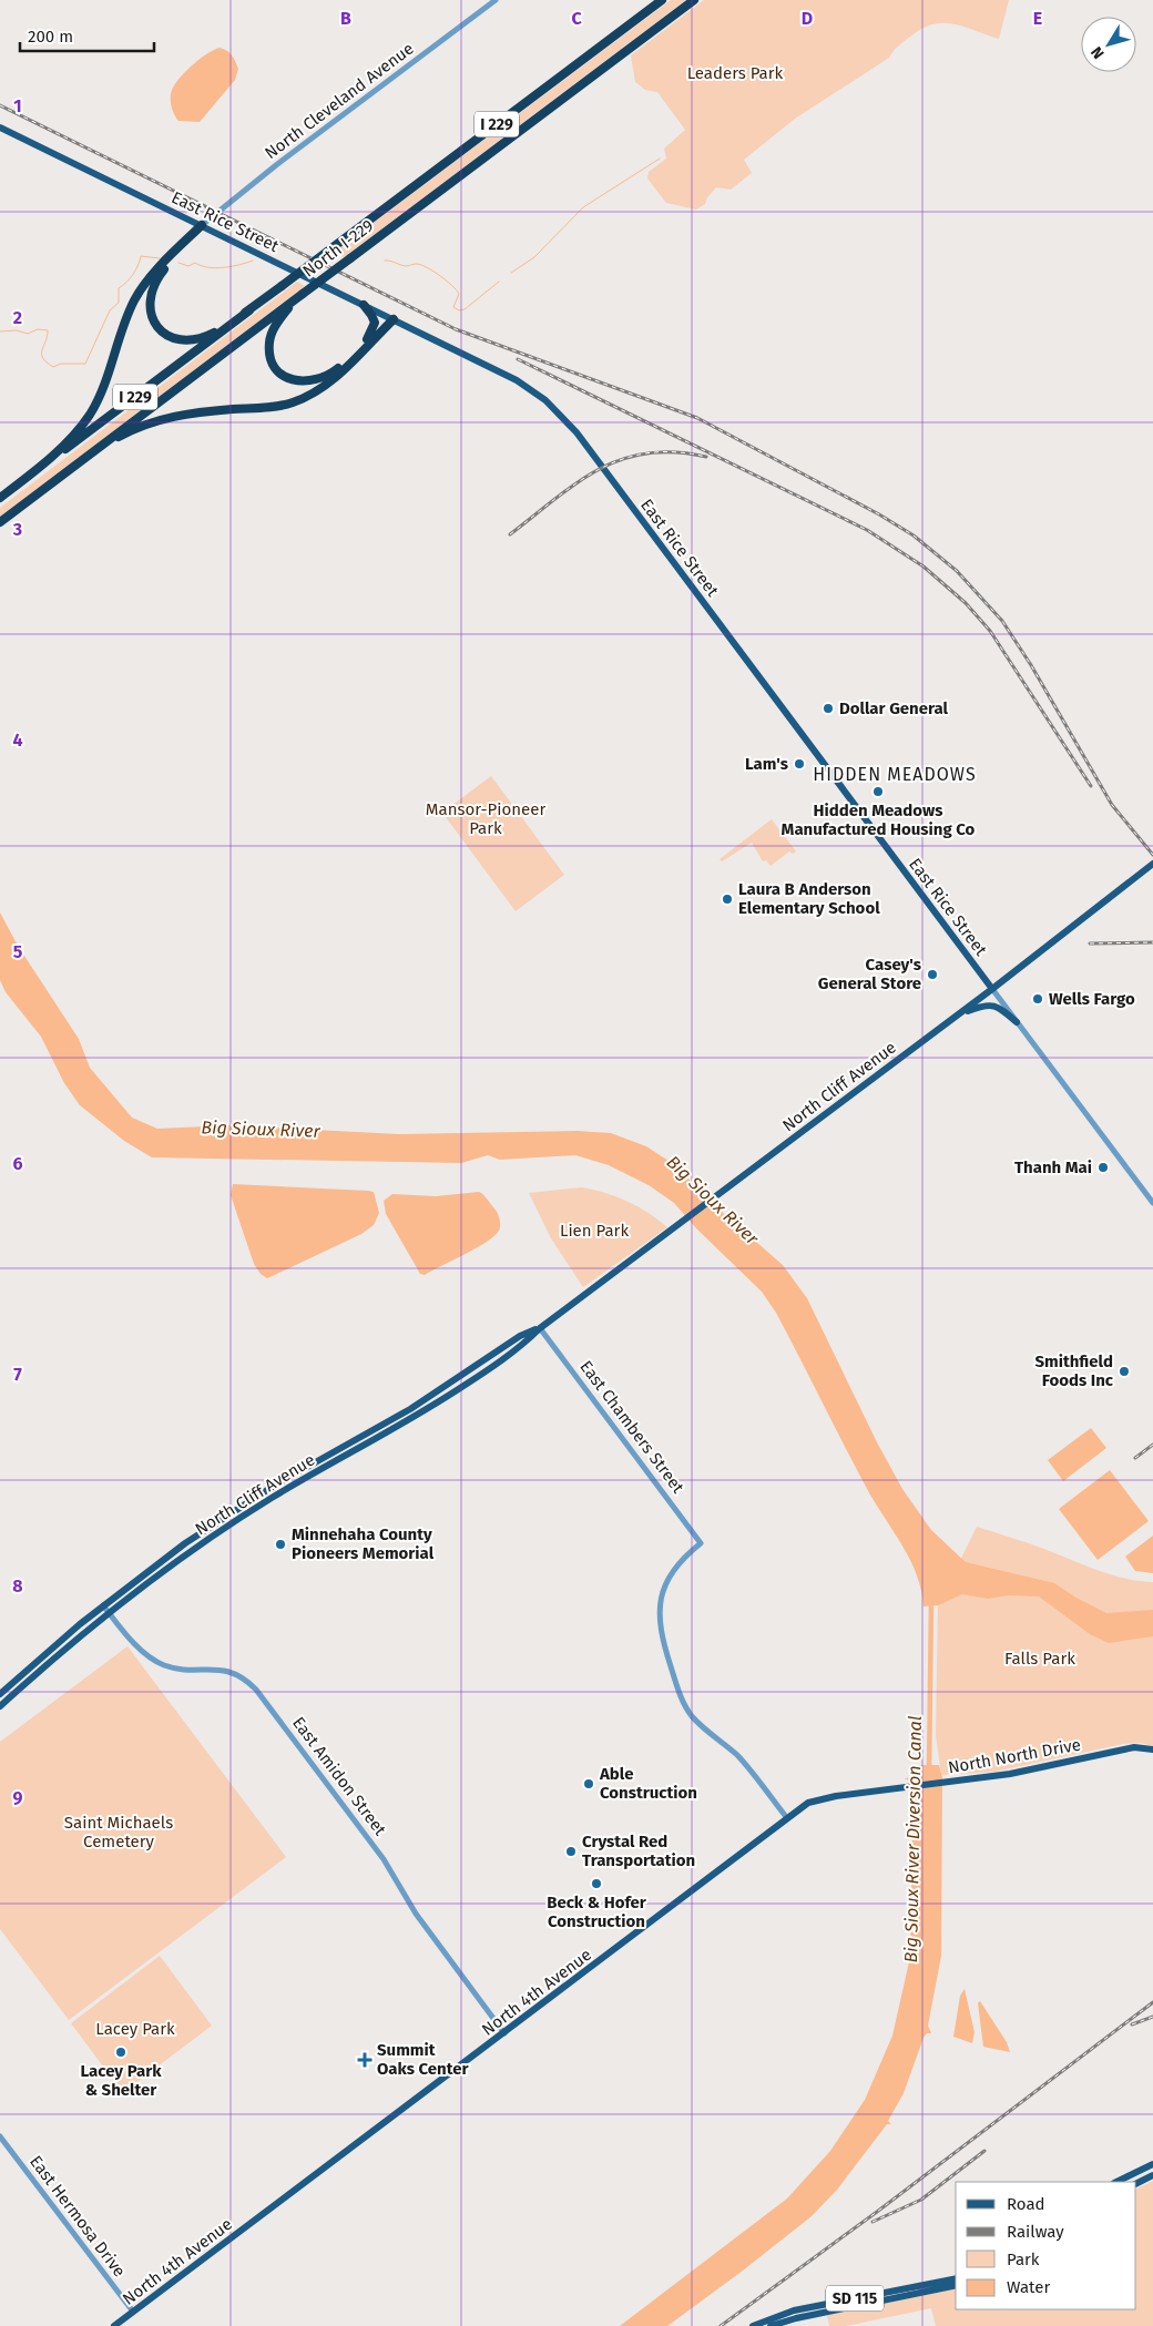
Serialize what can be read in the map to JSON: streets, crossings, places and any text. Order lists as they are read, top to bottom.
{
  "streets": {
    "highway": ["I 229", "North I-229"],
    "main road": [
      "East Rice Street",
      "North Cliff Avenue",
      "North North Drive",
      "North 4th Avenue",
      "SD 115"
    ],
    "street": [
      "North Cleveland Avenue",
      "East Chambers Street",
      "East Amidon Street",
      "East Hermosa Drive"
    ]
  },
  "crossings": [
    ["North Cleveland Avenue", "East Rice Street"],
    ["I 229", "North I-229"],
    ["East Rice Street", "North Cliff Avenue"],
    ["North Cliff Avenue", "East Chambers Street"],
    ["North Cliff Avenue", "East Amidon Street"],
    ["East Chambers Street", "North North Drive"],
    ["East Chambers Street", "North 4th Avenue"],
    ["North North Drive", "North 4th Avenue"],
    ["East Amidon Street", "North 4th Avenue"],
    ["North 4th Avenue", "East Hermosa Drive"]
  ],
  "districts": ["HIDDEN MEADOWS"],
  "water": ["Big Sioux River", "Big Sioux River Diversion Canal"],
  "parks": [
    "Leaders Park",
    "Mansor-Pioneer Park",
    "Lien Park",
    "Falls Park",
    "Saint Michaels Cemetery",
    "Lacey Park"
  ],
  "places": {
    "other": [
      "Dollar General",
      "Lam's",
      "Hidden Meadows Manufactured Housing Co",
      "Laura B Anderson Elementary School",
      "Casey's General Store",
      "Wells Fargo",
      "Thanh Mai",
      "Smithfield Foods Inc",
      "Minnehaha County Pioneers Memorial",
      "Able Construction",
      "Crystal Red Transportation",
      "Beck & Hofer Construction",
      "Lacey Park & Shelter"
    ],
    "health": ["Summit Oaks Center"]
  },
  "legend": [
    "Road",
    "Railway",
    "Park",
    "Water"
  ],
  "scale_bar": "200 m",
  "north": "bottom left",
  "grid": {
    "columns": [
      "B",
      "C",
      "D",
      "E"
    ],
    "rows": [
      "1",
      "2",
      "3",
      "4",
      "5",
      "6",
      "7",
      "8",
      "9"
    ]
  }
}
